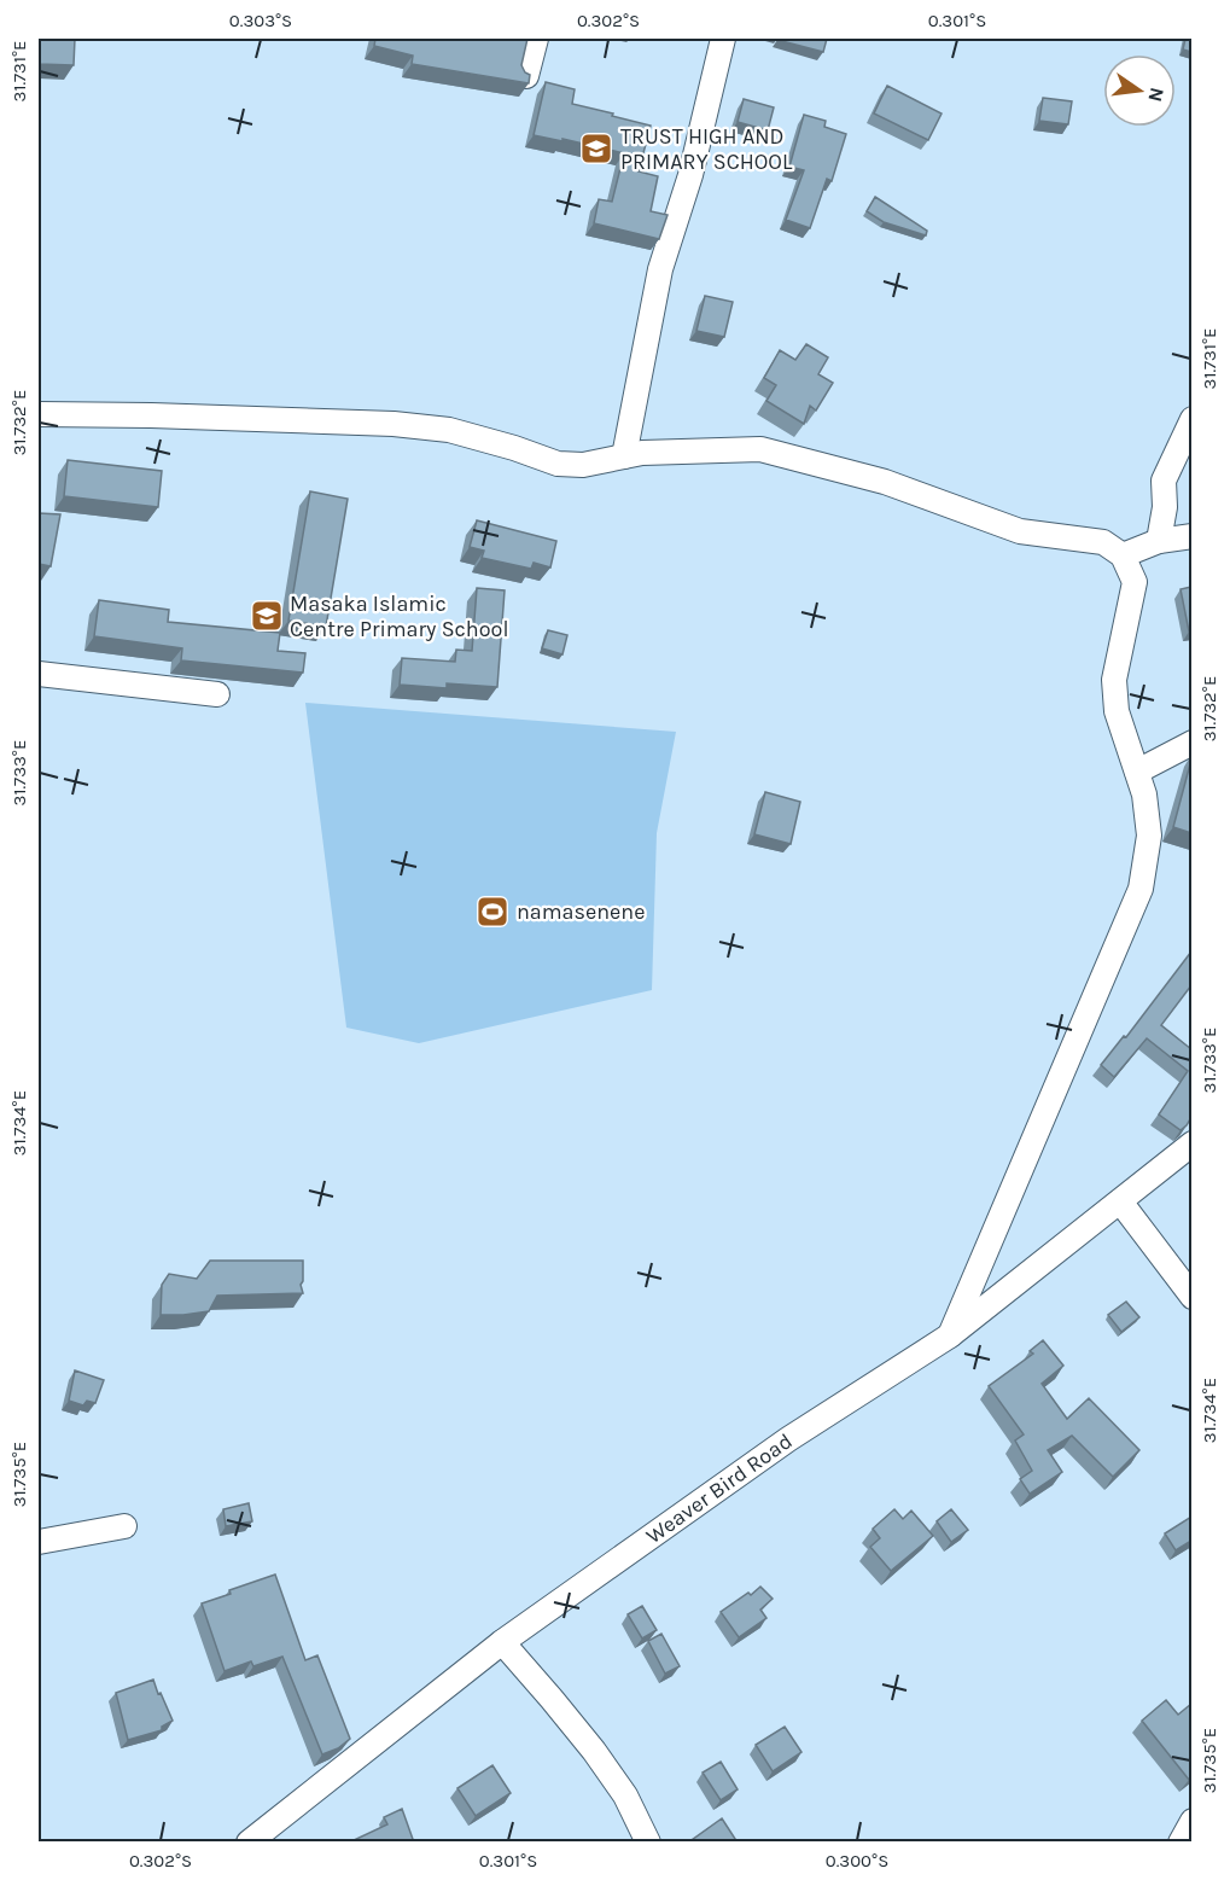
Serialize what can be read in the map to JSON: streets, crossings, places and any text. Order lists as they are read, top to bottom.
{
  "streets": {
    "street": ["Weaver Bird Road"]
  },
  "places": {
    "school or university": ["TRUST HIGH AND PRIMARY SCHOOL", "Masaka Islamic Centre Primary School"],
    "sports": ["namasenene"]
  },
  "north": "right",
  "coordinates": [
    "0.303°S",
    "0.302°S",
    "0.301°S",
    "31.731°E",
    "31.732°E",
    "31.733°E",
    "31.734°E",
    "31.735°E",
    "0.300°S"
  ]
}
